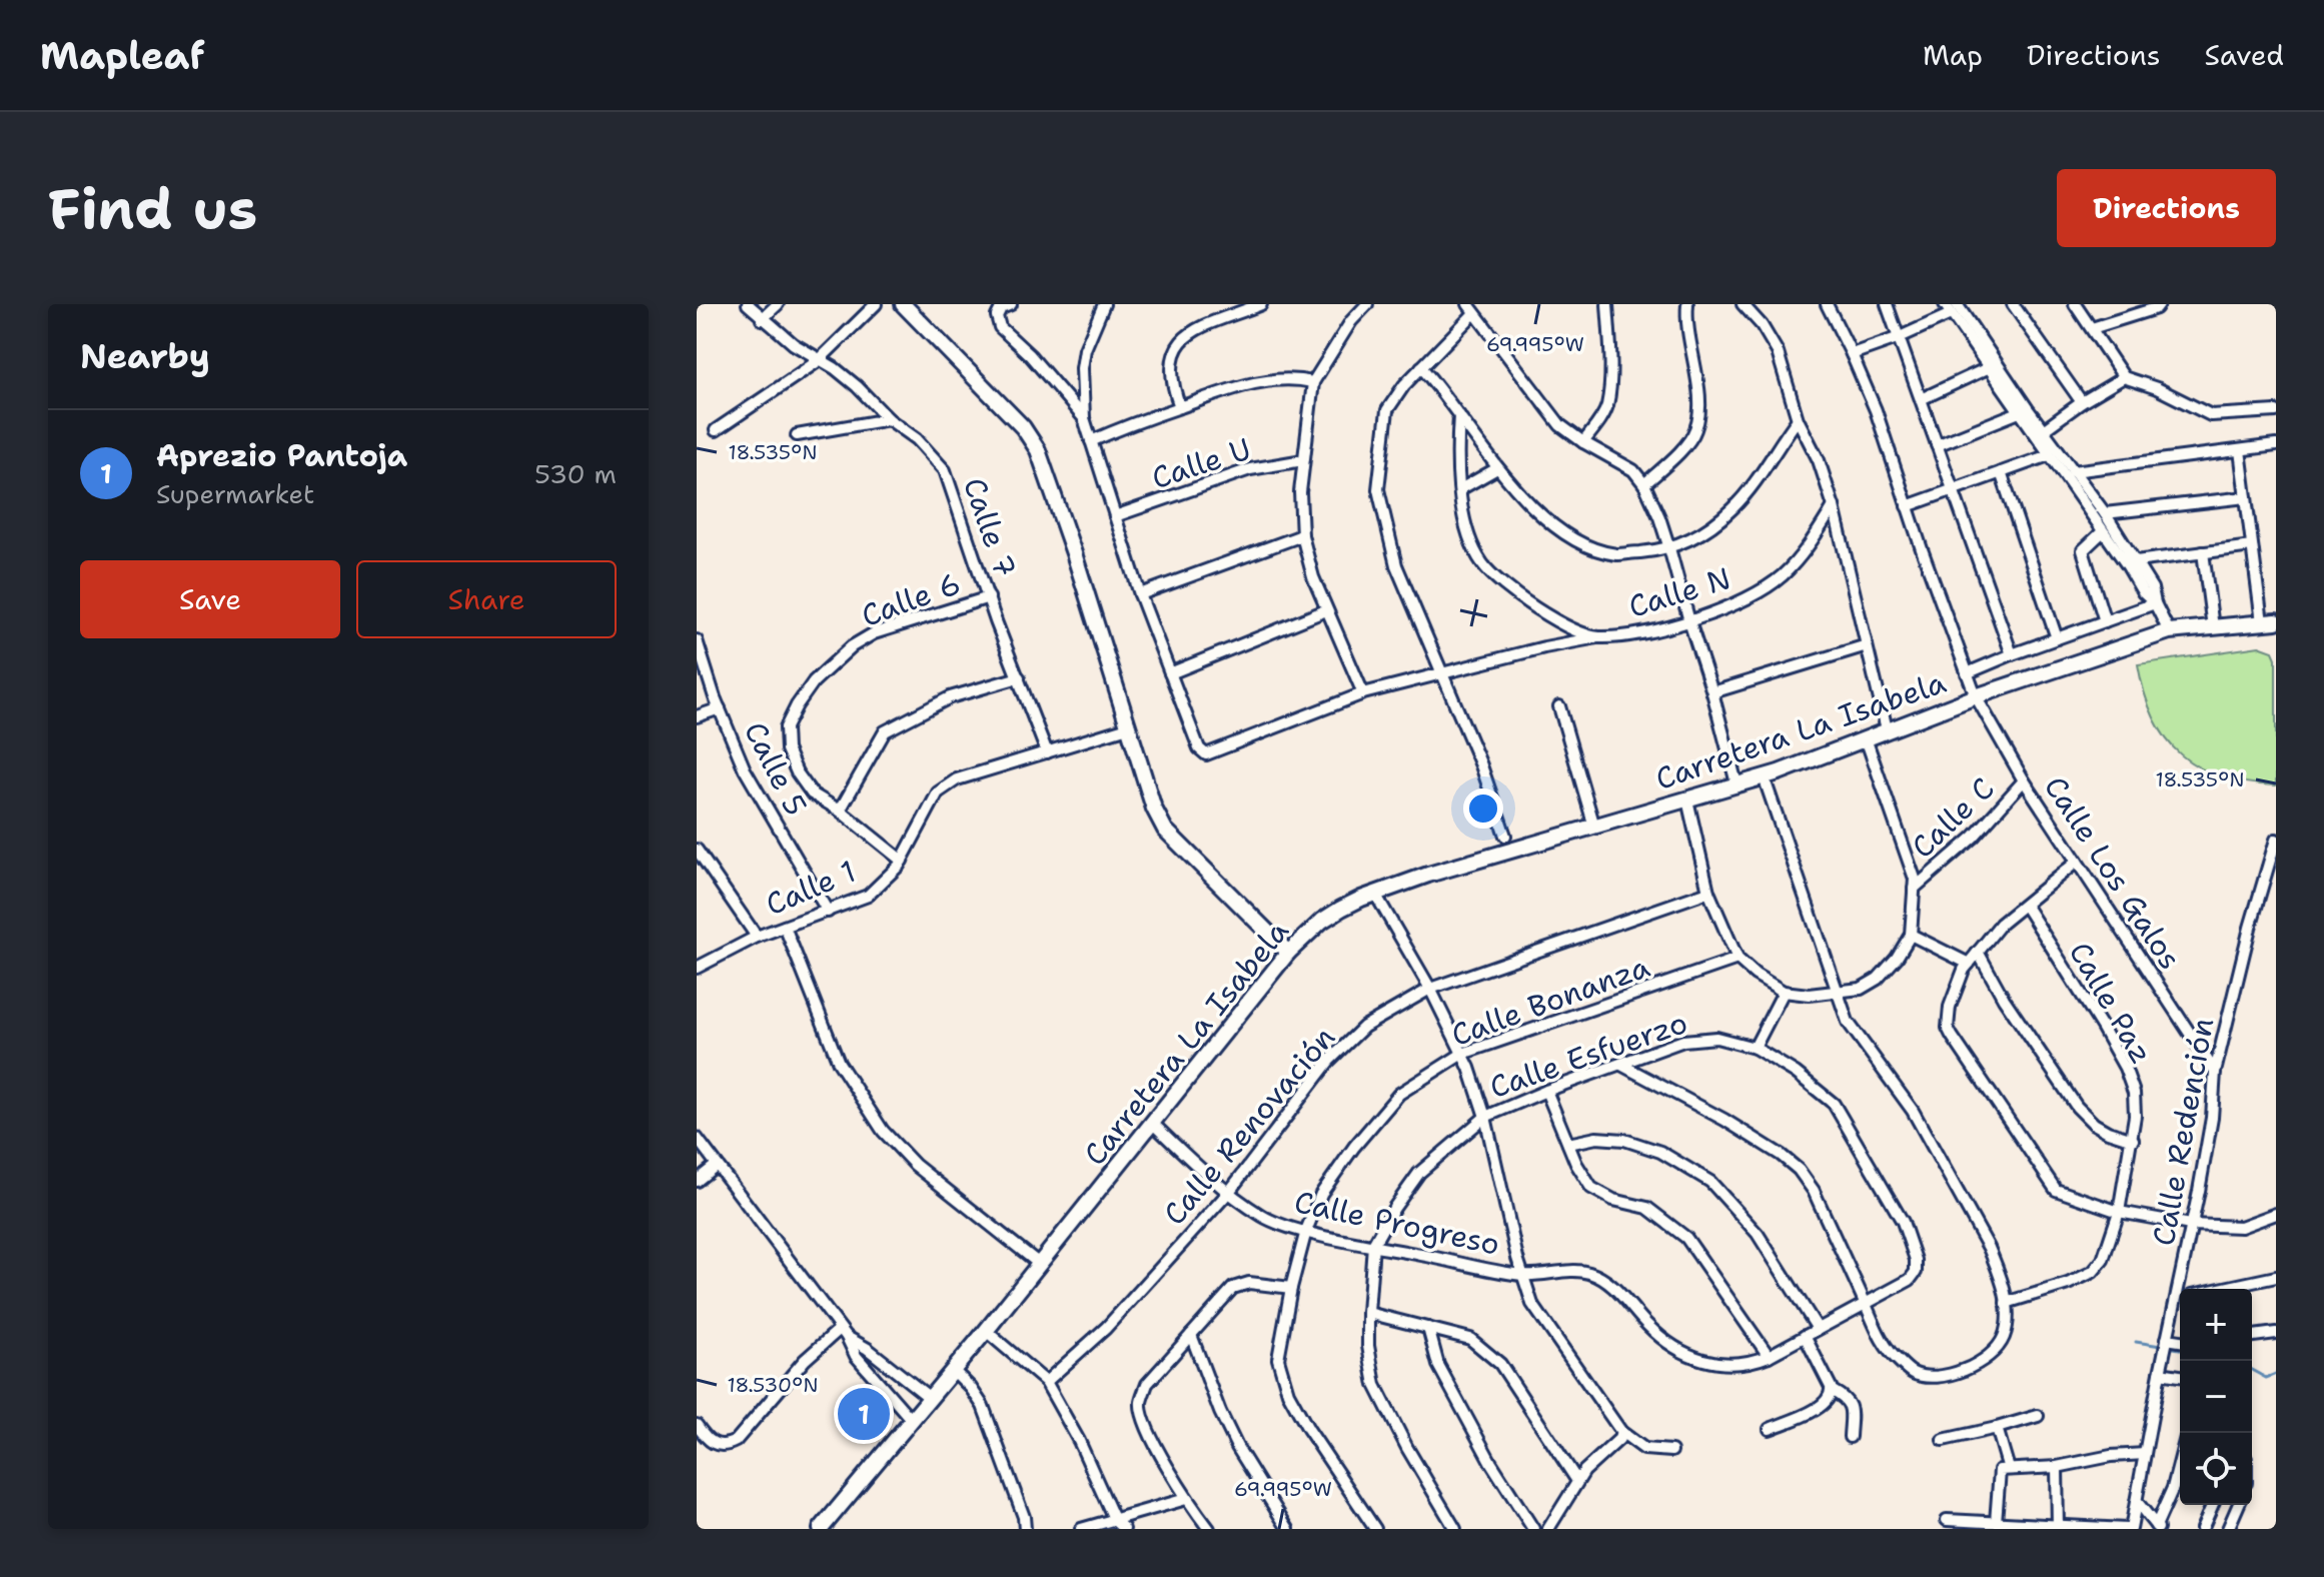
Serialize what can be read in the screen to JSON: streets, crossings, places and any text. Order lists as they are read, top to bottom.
{
  "streets": {
    "main road": ["Carretera La Isabela"],
    "street": [
      "Calle U",
      "Calle 7",
      "Calle N",
      "Calle 6",
      "Calle 5",
      "Calle C",
      "Calle Los Galos",
      "Calle 1",
      "Calle Bonanza",
      "Calle Paz",
      "Calle Esfuerzo",
      "Calle Renovación",
      "Calle Redención",
      "Calle Progreso"
    ]
  },
  "crossings": [
    ["Calle 7", "Calle 6"],
    ["Calle 7", "Calle 1"],
    ["Calle 6", "Calle 1"],
    ["Carretera La Isabela", "Calle Los Galos"],
    ["Carretera La Isabela", "Calle Progreso"],
    ["Calle 5", "Calle 1"],
    ["Calle C", "Calle Los Galos"],
    ["Calle Los Galos", "Calle Redención"],
    ["Calle Bonanza", "Calle Progreso"],
    ["Calle Esfuerzo", "Calle Progreso"],
    ["Calle Renovación", "Calle Progreso"]
  ],
  "page": {
    "header": "Mapleaf",
    "nav": ["Map", "Directions", "Saved"],
    "buttons": [
      "Directions",
      ["Save", "Share"]
    ],
    "title": "Find us",
    "heading": "Nearby",
    "list": [
      {
        "mark": "1",
        "name": "Aprezio Pantoja",
        "note": "Supermarket",
        "value": "530 m"
      }
    ],
    "map_buttons": ["+", "−"],
    "pins": "1"
  },
  "coordinates": ["69.995°W", "18.535°N", "18.530°N"]
}
